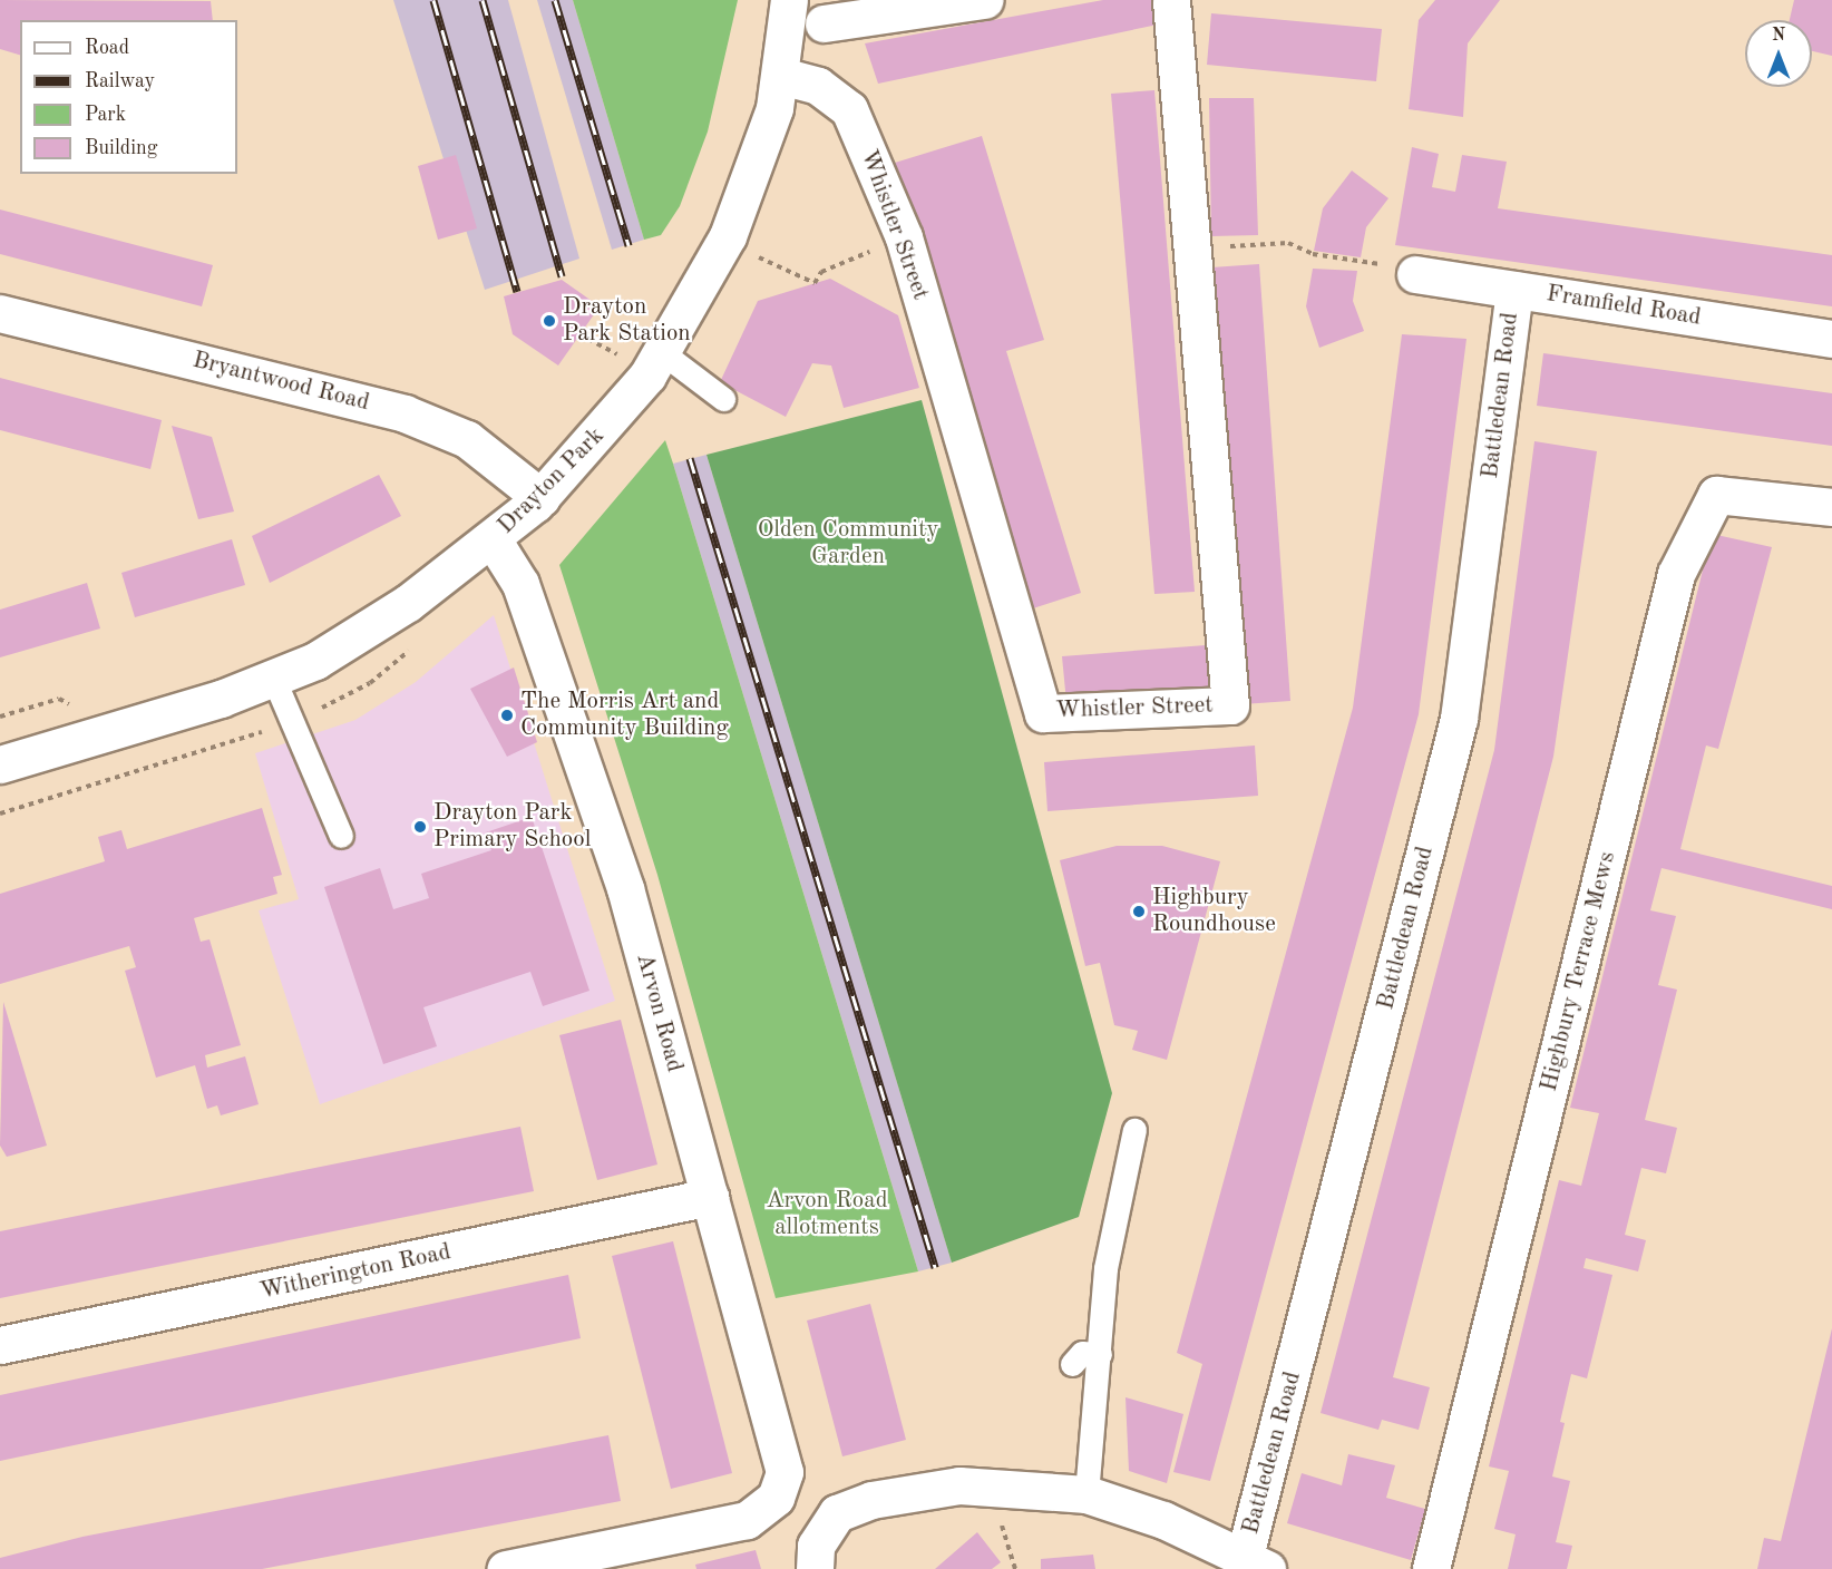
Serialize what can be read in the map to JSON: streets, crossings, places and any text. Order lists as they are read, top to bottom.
{
  "streets": {
    "street": [
      "Whistler Street",
      "Framfield Road",
      "Bryantwood Road",
      "Battledean Road",
      "Drayton Park",
      "Highbury Terrace Mews",
      "Arvon Road",
      "Witherington Road"
    ]
  },
  "crossings": [
    ["Whistler Street", "Drayton Park"],
    ["Framfield Road", "Battledean Road"],
    ["Bryantwood Road", "Drayton Park"],
    ["Drayton Park", "Arvon Road"],
    ["Arvon Road", "Witherington Road"]
  ],
  "parks": ["Olden Community Garden", "Arvon Road allotments"],
  "places": [
    "Drayton Park Station",
    "The Morris Art and Community Building",
    "Drayton Park Primary School",
    "Highbury Roundhouse"
  ],
  "legend": [
    "Road",
    "Railway",
    "Park",
    "Building"
  ],
  "north": "top"
}
